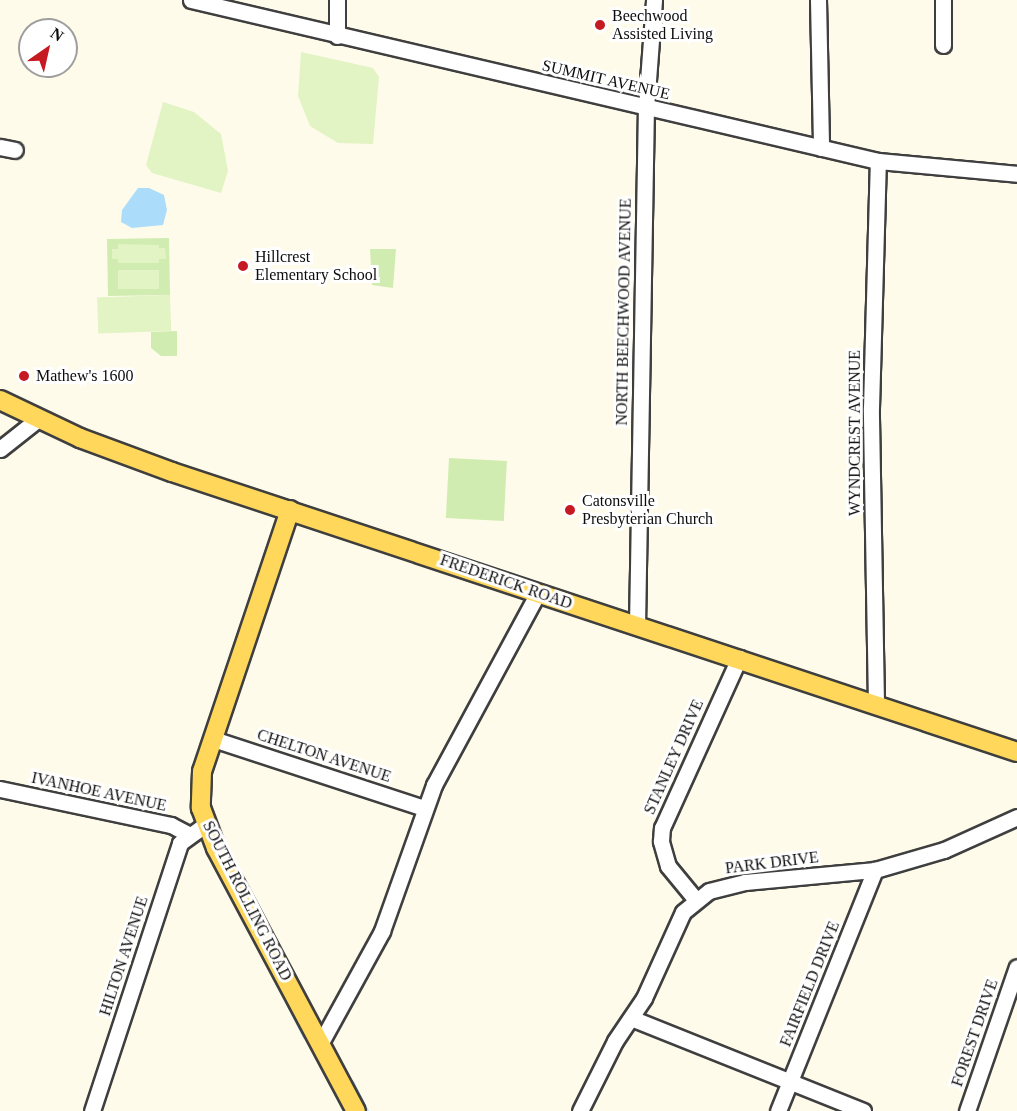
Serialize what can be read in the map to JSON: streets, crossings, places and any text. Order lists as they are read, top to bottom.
{
  "streets": {
    "main road": ["FREDERICK ROAD", "SOUTH ROLLING ROAD"],
    "street": [
      "SUMMIT AVENUE",
      "NORTH BEECHWOOD AVENUE",
      "WYNDCREST AVENUE",
      "CHELTON AVENUE",
      "STANLEY DRIVE",
      "IVANHOE AVENUE",
      "PARK DRIVE",
      "HILTON AVENUE",
      "FAIRFIELD DRIVE",
      "FOREST DRIVE"
    ]
  },
  "crossings": [
    ["SUMMIT AVENUE", "NORTH BEECHWOOD AVENUE"],
    ["SUMMIT AVENUE", "WYNDCREST AVENUE"],
    ["NORTH BEECHWOOD AVENUE", "FREDERICK ROAD"],
    ["WYNDCREST AVENUE", "FREDERICK ROAD"],
    ["FREDERICK ROAD", "STANLEY DRIVE"],
    ["FREDERICK ROAD", "SOUTH ROLLING ROAD"],
    ["CHELTON AVENUE", "SOUTH ROLLING ROAD"],
    ["STANLEY DRIVE", "PARK DRIVE"],
    ["IVANHOE AVENUE", "HILTON AVENUE"],
    ["PARK DRIVE", "FAIRFIELD DRIVE"]
  ],
  "places": [
    "Beechwood Assisted Living",
    "Hillcrest Elementary School",
    "Mathew's 1600",
    "Catonsville Presbyterian Church"
  ],
  "north": "top right"
}
